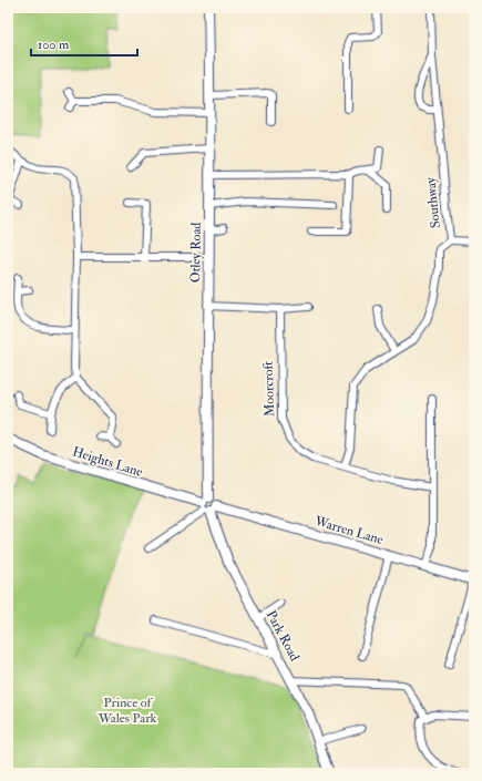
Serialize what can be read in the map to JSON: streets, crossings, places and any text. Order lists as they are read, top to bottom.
{
  "streets": {
    "street": [
      "Southway",
      "Otley Road",
      "Moorcroft",
      "Heights Lane",
      "Warren Lane",
      "Park Road"
    ]
  },
  "crossings": [
    ["Southway", "Moorcroft"],
    ["Otley Road", "Heights Lane"],
    ["Otley Road", "Warren Lane"],
    ["Otley Road", "Park Road"],
    ["Heights Lane", "Warren Lane"],
    ["Heights Lane", "Park Road"],
    ["Warren Lane", "Park Road"]
  ],
  "parks": ["Prince of Wales Park"],
  "scale_bar": "100 m"
}
